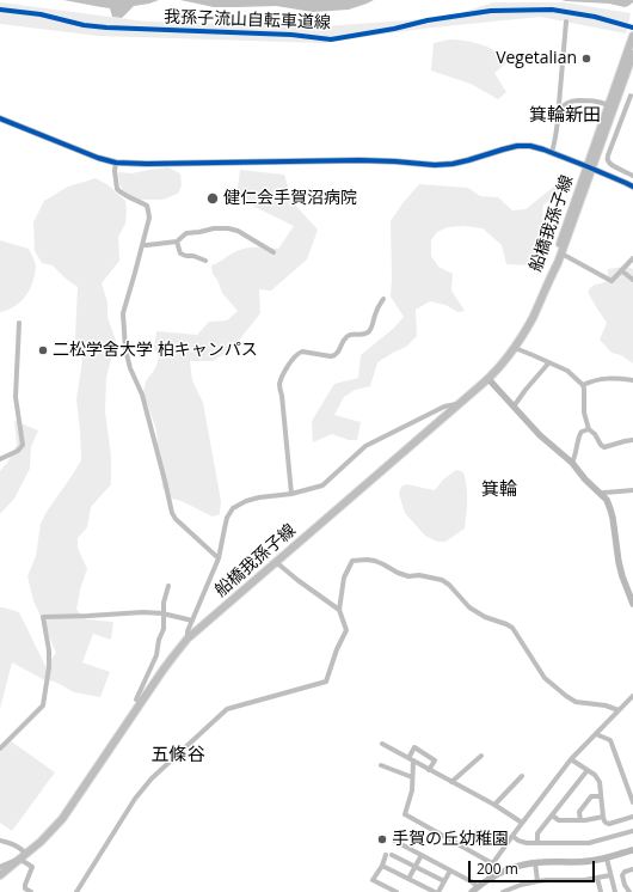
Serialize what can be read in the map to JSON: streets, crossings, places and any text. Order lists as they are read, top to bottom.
{
  "streets": {
    "main road": ["船橋我孫子線"],
    "cycle path": ["我孫子流山自転車道線"]
  },
  "districts": ["箕輪新田", "箕輪", "五條谷"],
  "places": [
    "Vegetalian",
    "健仁会手賀沼病院",
    "二松学舍大学 柏キャンパス",
    "手賀の丘幼稚園"
  ],
  "scale_bar": "200 m"
}
